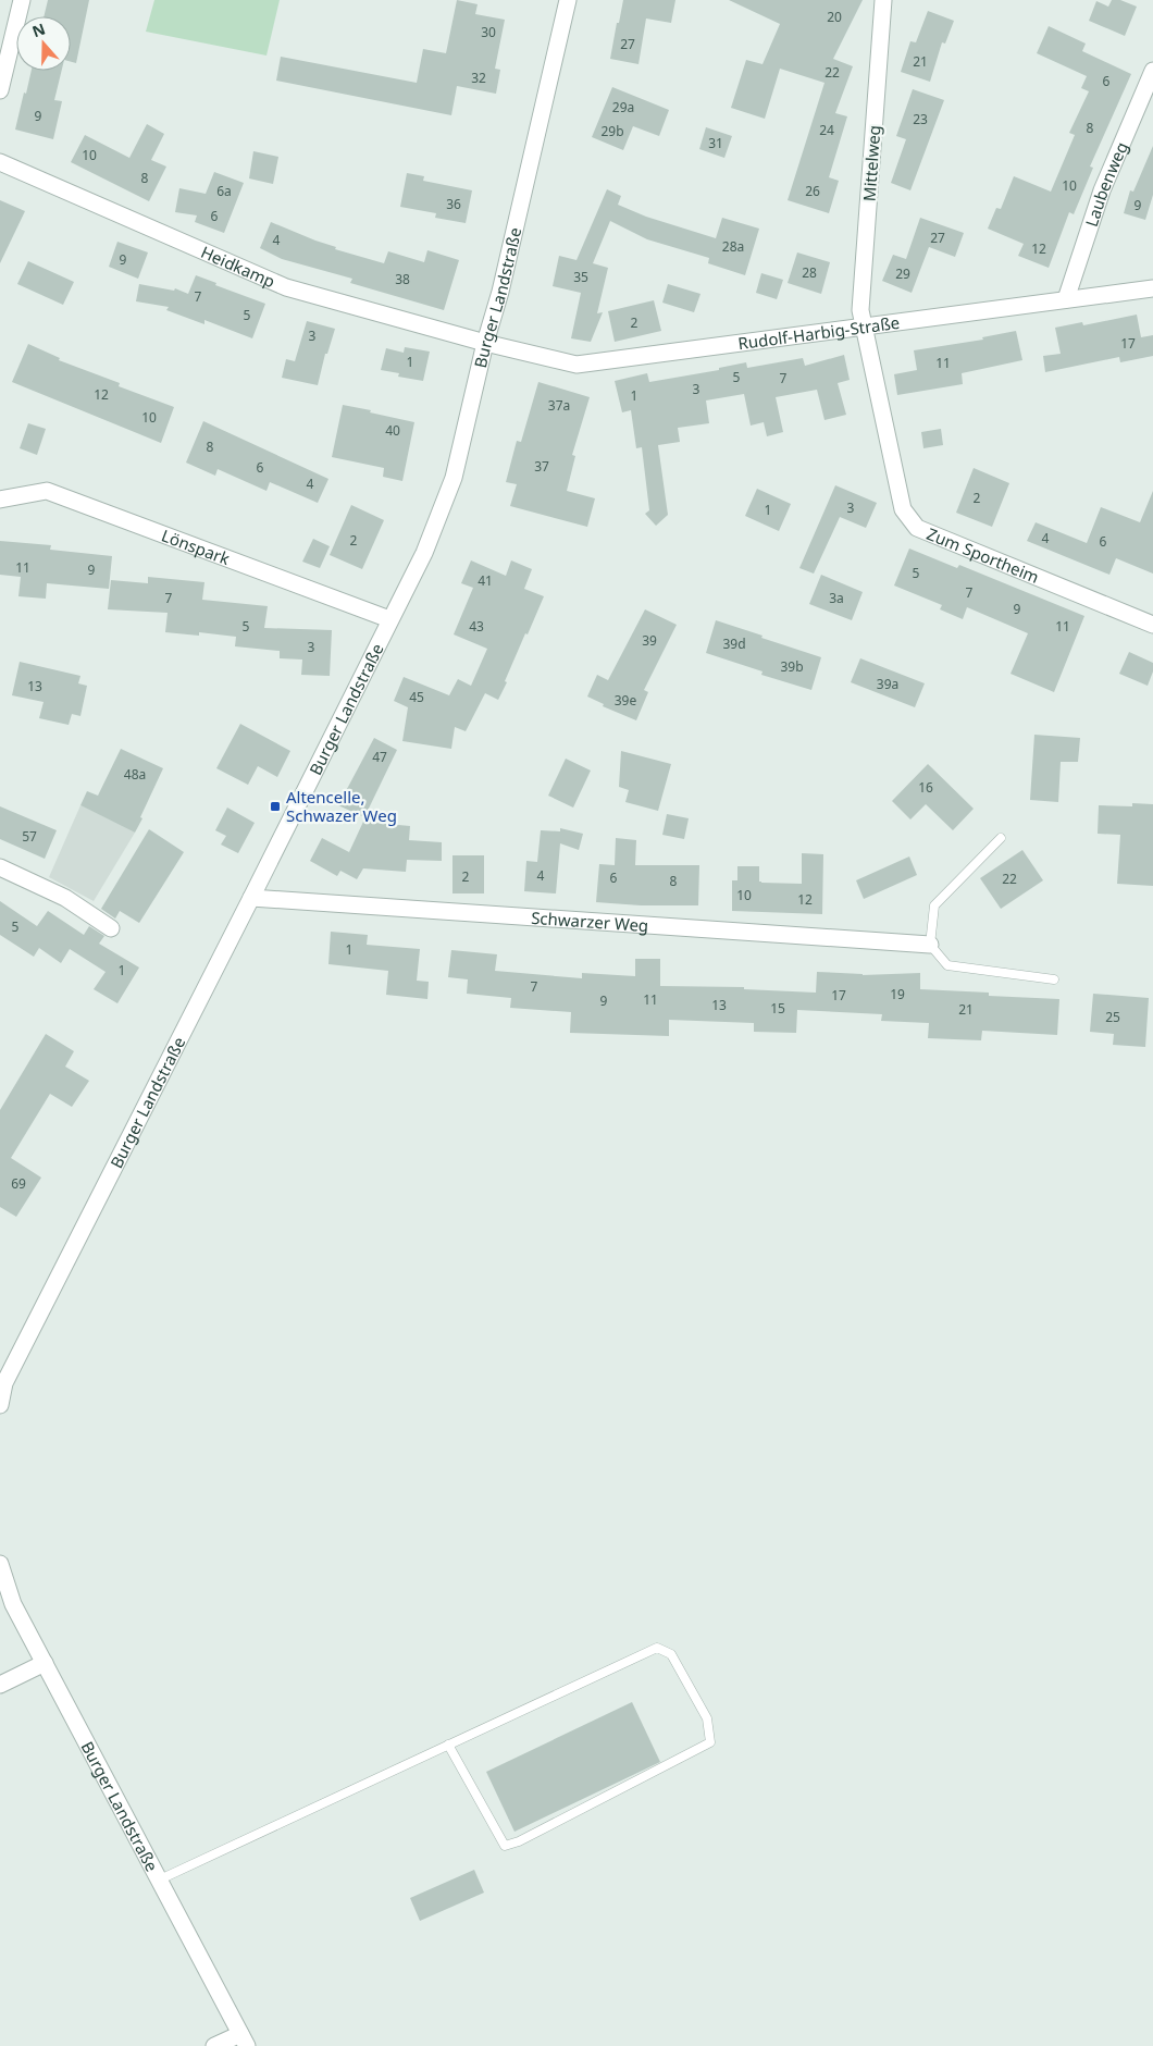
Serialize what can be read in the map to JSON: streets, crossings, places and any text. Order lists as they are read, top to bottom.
{
  "streets": {
    "street": [
      "Mittelweg",
      "Laubenweg",
      "Heidkamp",
      "Burger Landstraße",
      "Rudolf-Harbig-Straße",
      "Lönspark",
      "Zum Sportheim",
      "Schwarzer Weg"
    ]
  },
  "crossings": [
    ["Mittelweg", "Rudolf-Harbig-Straße"],
    ["Mittelweg", "Zum Sportheim"],
    ["Laubenweg", "Rudolf-Harbig-Straße"],
    ["Heidkamp", "Burger Landstraße"],
    ["Heidkamp", "Rudolf-Harbig-Straße"],
    ["Burger Landstraße", "Rudolf-Harbig-Straße"],
    ["Burger Landstraße", "Lönspark"],
    ["Burger Landstraße", "Schwarzer Weg"],
    ["Rudolf-Harbig-Straße", "Zum Sportheim"]
  ],
  "places": {
    "transit": ["Altencelle, Schwazer Weg"]
  },
  "house_numbers": [
    "20",
    "30",
    "27",
    "21",
    "22",
    "32",
    "6",
    "29a",
    "9",
    "23",
    "8",
    "24",
    "29b",
    "31",
    "10",
    "8",
    "10",
    "6a",
    "26",
    "36",
    "9",
    "6",
    "27",
    "4",
    "28a",
    "12",
    "9",
    "28",
    "29",
    "35",
    "38",
    "7",
    "5",
    "2",
    "3",
    "17",
    "1",
    "11",
    "5",
    "7",
    "3",
    "12",
    "1",
    "37a",
    "10",
    "40",
    "8",
    "37",
    "6",
    "4",
    "2",
    "3",
    "1",
    "4",
    "2",
    "6",
    "11",
    "9",
    "5",
    "41",
    "7",
    "7",
    "3a",
    "9",
    "5",
    "43",
    "11",
    "39",
    "39d",
    "3",
    "39b",
    "39a",
    "13",
    "45",
    "39e",
    "47",
    "48a",
    "16",
    "57",
    "4",
    "2",
    "6",
    "22",
    "8",
    "10",
    "12",
    "5",
    "1",
    "1",
    "7",
    "19",
    "17",
    "11",
    "9",
    "13",
    "15",
    "21",
    "25",
    "69"
  ],
  "north": "top"
}
